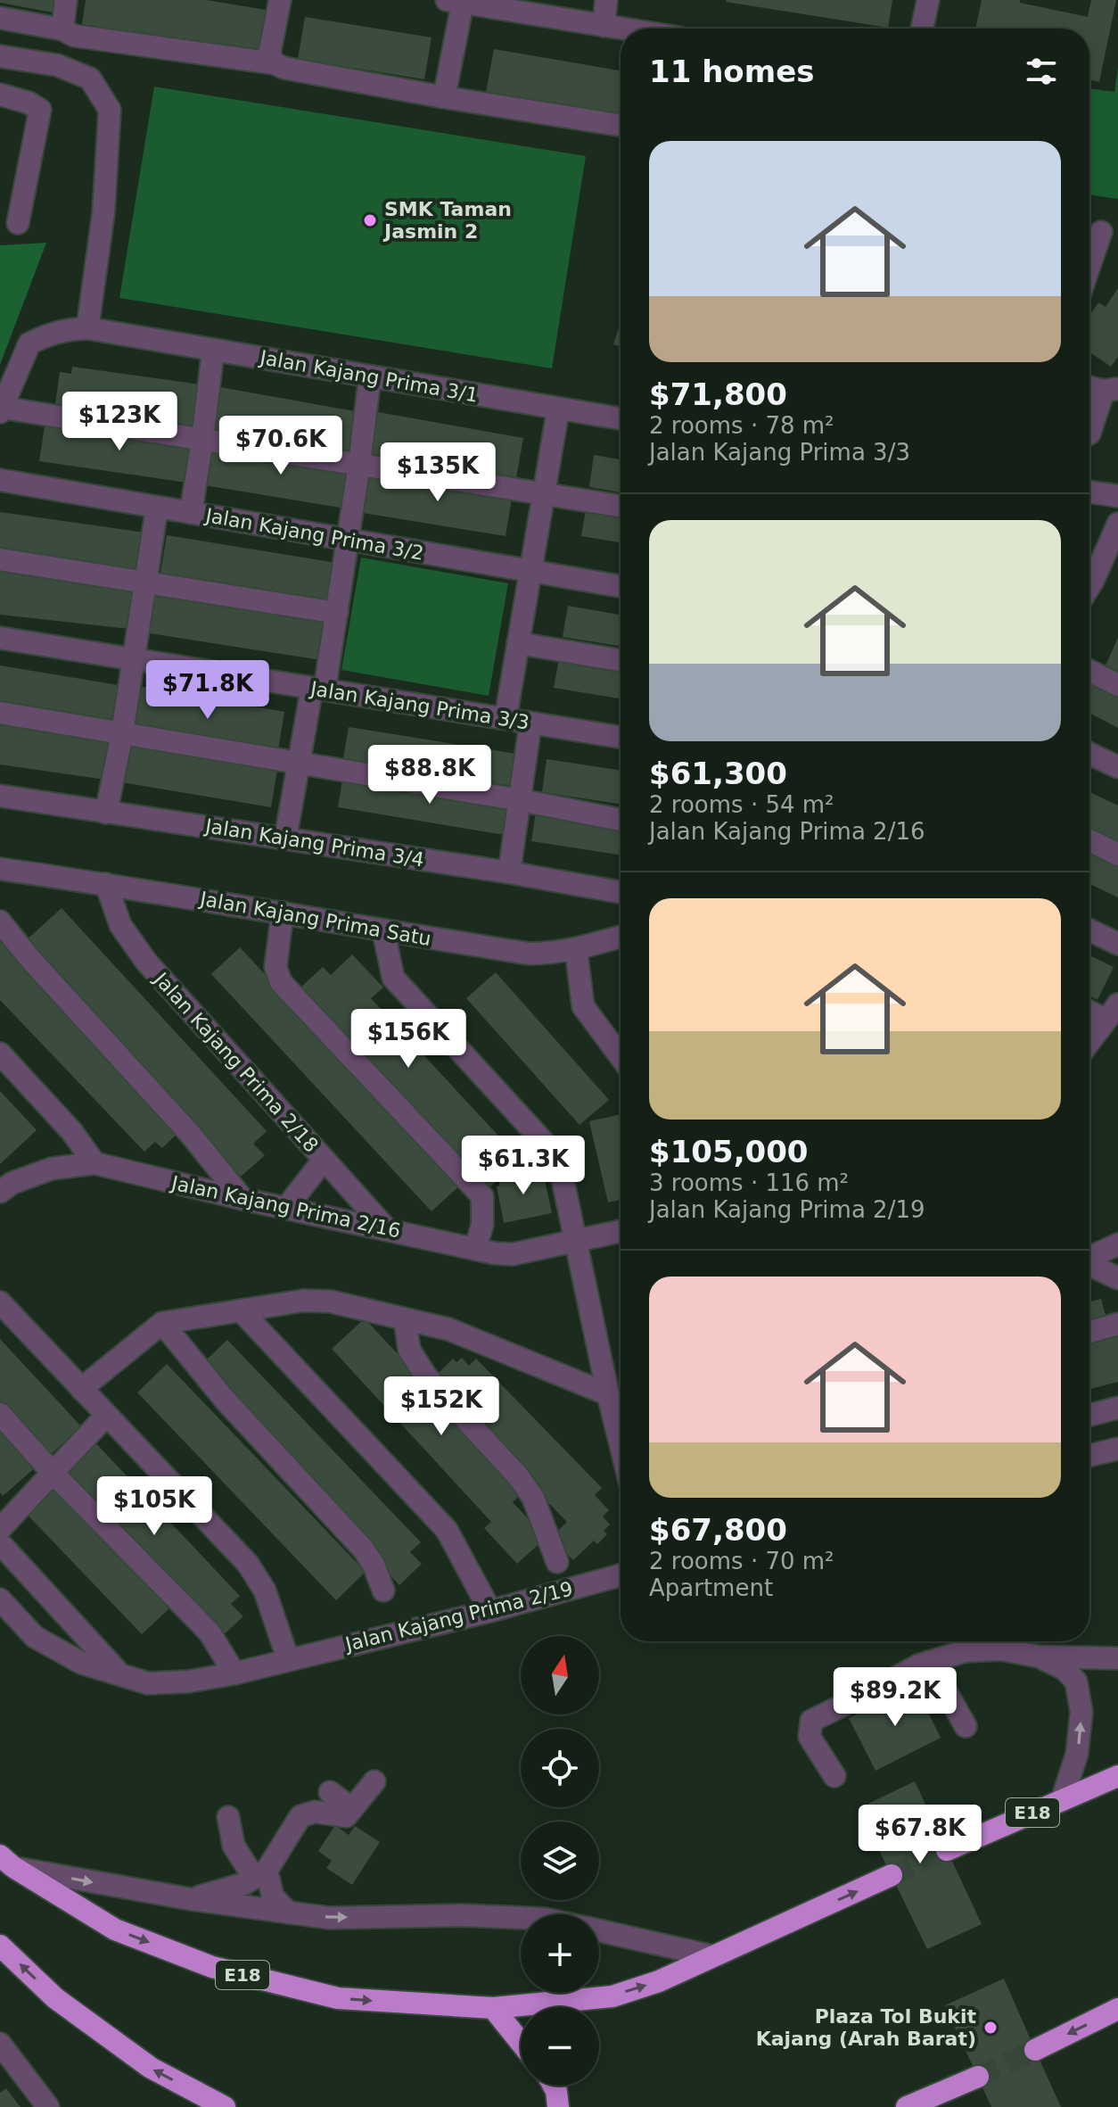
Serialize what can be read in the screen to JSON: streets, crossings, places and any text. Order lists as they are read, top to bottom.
{
  "streets": {
    "highway": ["E18"],
    "street": [
      "Jalan Kajang Prima 3/1",
      "Jalan Kajang Prima 3/2",
      "Jalan Kajang Prima 3/3",
      "Jalan Kajang Prima 3/4",
      "Jalan Kajang Prima Satu",
      "Jalan Kajang Prima 2/18",
      "Jalan Kajang Prima 2/16",
      "Jalan Kajang Prima 2/19"
    ]
  },
  "crossings": [
    ["Jalan Kajang Prima Satu", "Jalan Kajang Prima 2/18"],
    ["Jalan Kajang Prima 2/18", "Jalan Kajang Prima 2/16"]
  ],
  "places": ["SMK Taman Jasmin 2", "Plaza Tol Bukit Kajang (Arah Barat)"],
  "north": "top",
  "page": {
    "heading": "11 homes",
    "list": [
      {
        "name": "$71,800",
        "note": "2 rooms · 78 m² · Jalan Kajang Prima 3/3"
      },
      {
        "name": "$61,300",
        "note": "2 rooms · 54 m² · Jalan Kajang Prima 2/16"
      },
      {
        "name": "$105,000",
        "note": "3 rooms · 116 m² · Jalan Kajang Prima 2/19"
      },
      {
        "name": "$67,800",
        "note": "2 rooms · 70 m² · Apartment"
      }
    ],
    "price": [
      "$123K",
      "$70.6K",
      "$135K",
      "$71.8K",
      "$88.8K",
      "$156K",
      "$61.3K",
      "$152K",
      "$105K",
      "$89.2K",
      "$67.8K"
    ],
    "map_buttons": ["+", "−"]
  }
}
